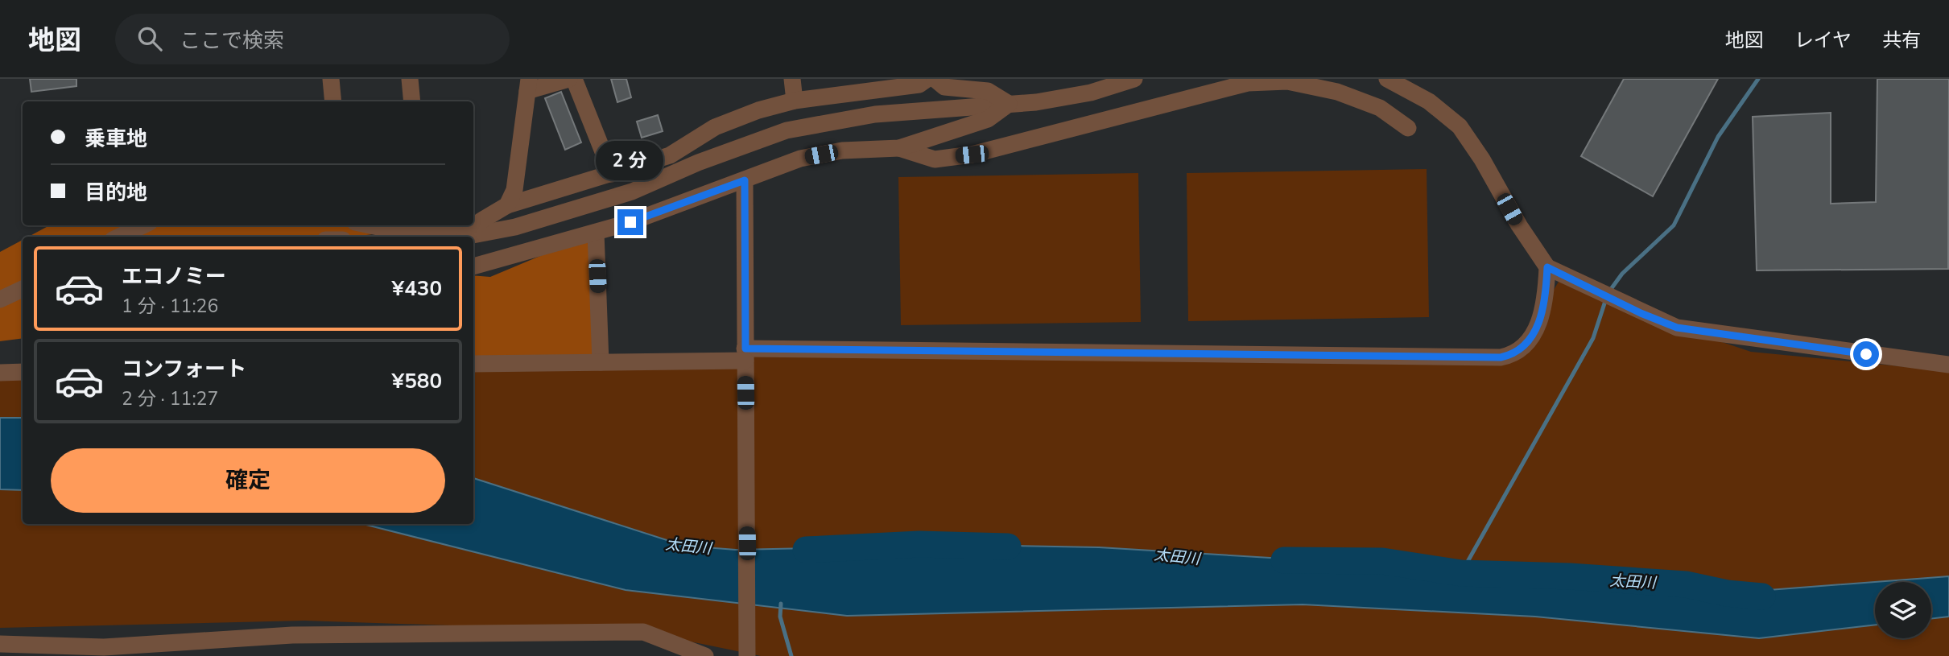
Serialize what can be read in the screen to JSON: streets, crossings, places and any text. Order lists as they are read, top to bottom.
{
  "water": ["太田川"],
  "page": {
    "header": "地図",
    "search": "ここで検索",
    "nav": ["地図", "レイヤ", "共有"],
    "banner": ["乗車地", "目的地"],
    "bubble": "2 分",
    "list": [
      {
        "name": "エコノミー",
        "note": "1 分 · 11:26",
        "value": "¥430"
      },
      {
        "name": "コンフォート",
        "note": "2 分 · 11:27",
        "value": "¥580"
      }
    ],
    "buttons": "確定"
  }
}
